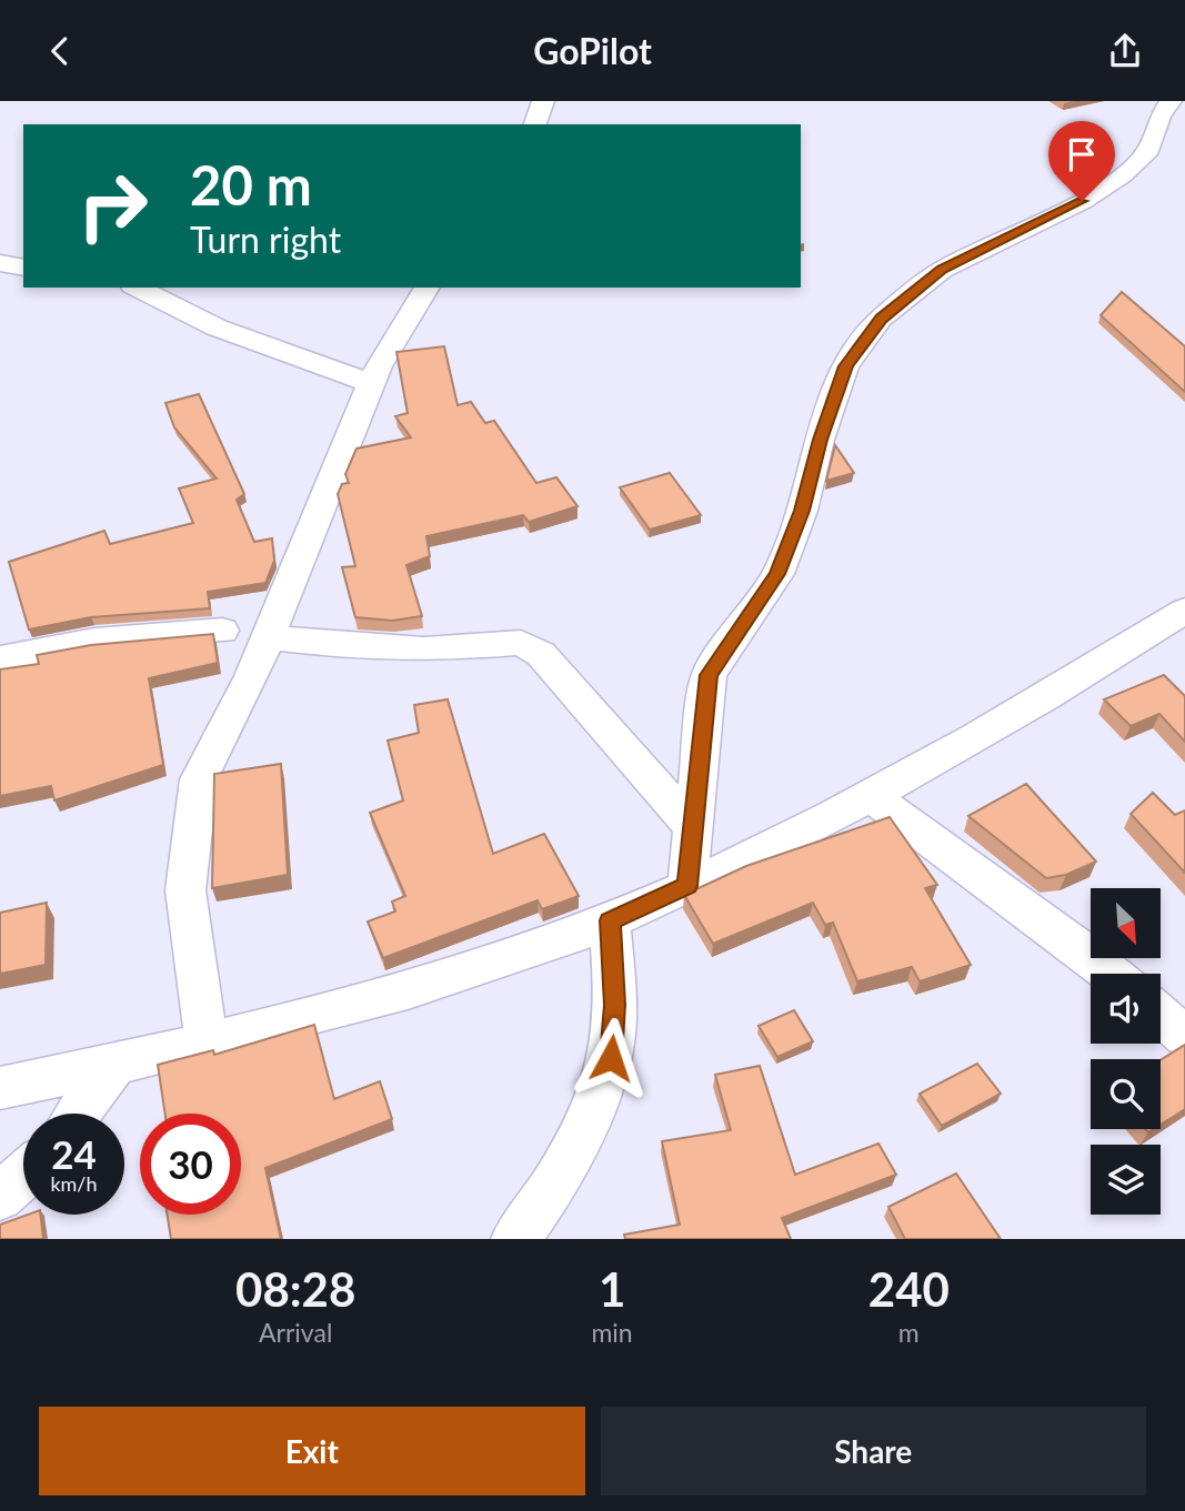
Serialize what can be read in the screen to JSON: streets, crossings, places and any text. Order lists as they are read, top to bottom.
{
  "north": "bottom right",
  "page": {
    "header": "GoPilot",
    "turn": ["20 m", "Turn right"],
    "speed": "24 km/h",
    "limit": "30",
    "eta": [
      "08:28",
      "Arrival",
      "1",
      "min",
      "240",
      "m"
    ],
    "buttons": ["Exit", "Share"]
  }
}
